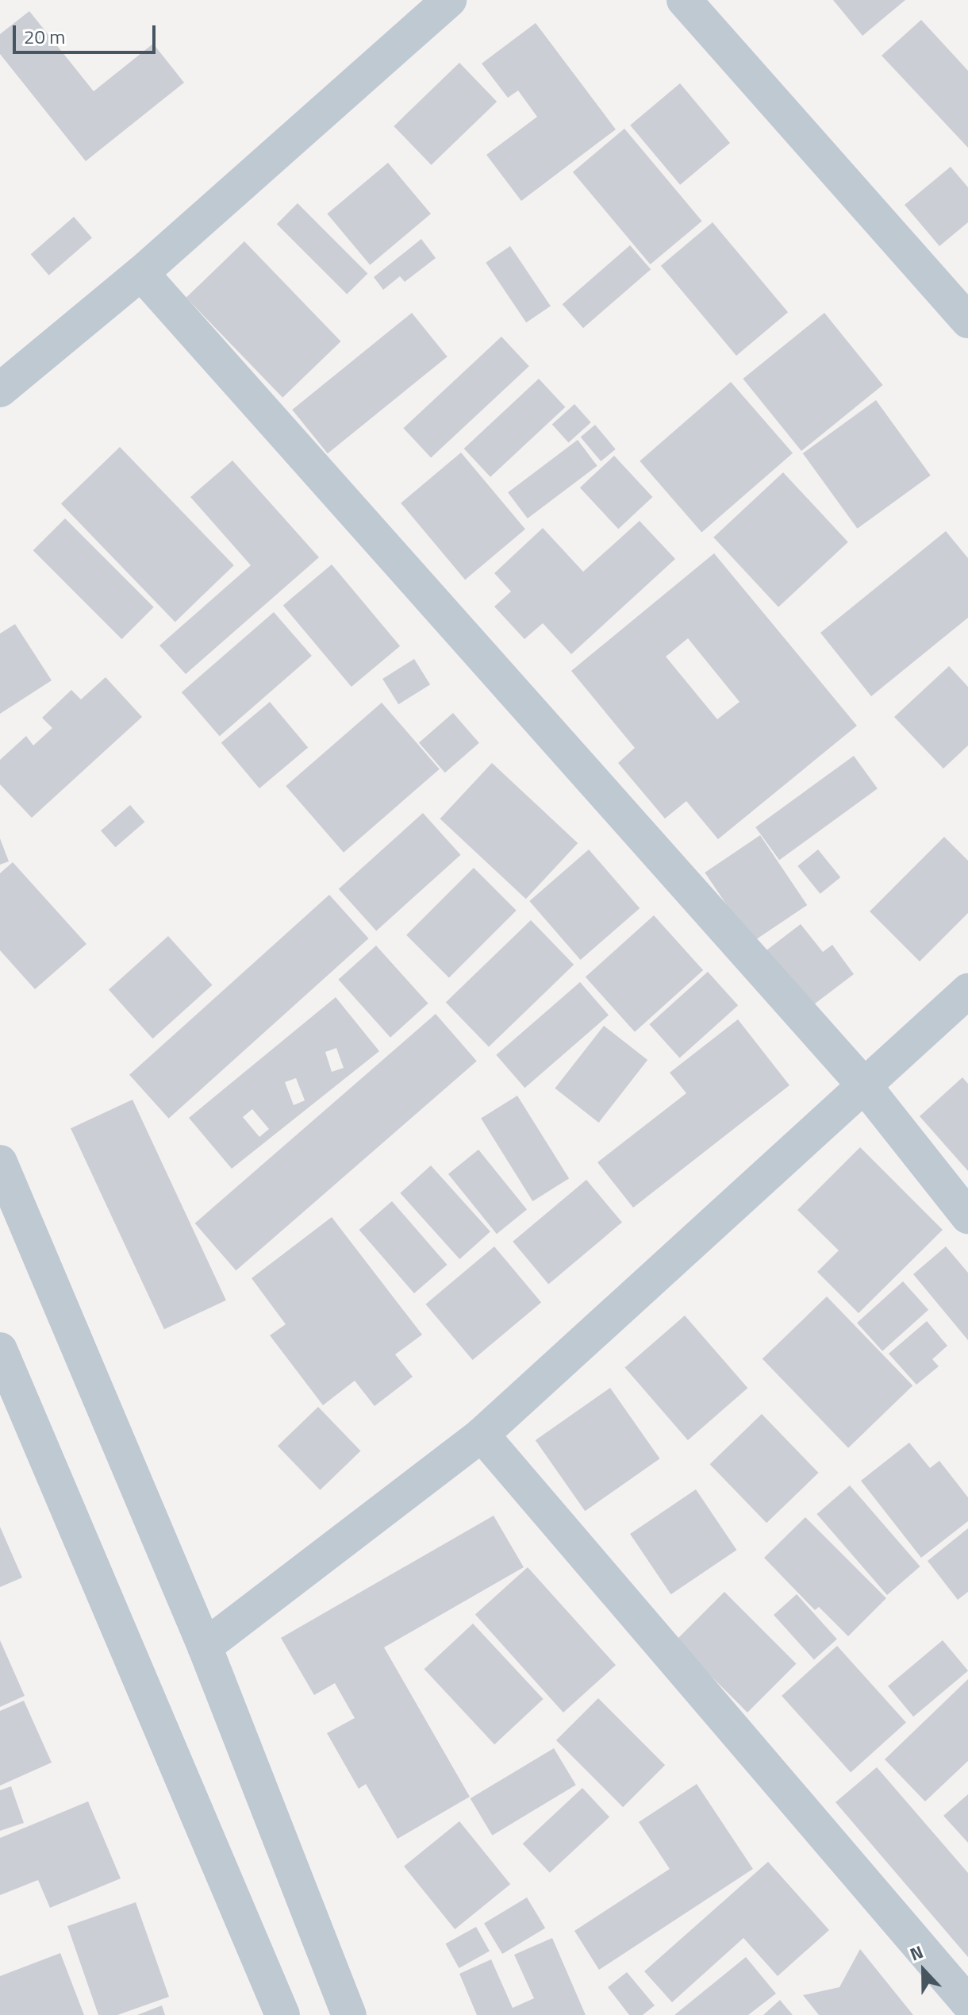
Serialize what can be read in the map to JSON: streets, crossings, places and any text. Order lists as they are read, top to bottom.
{
  "scale_bar": "20 m",
  "north": "top"
}
